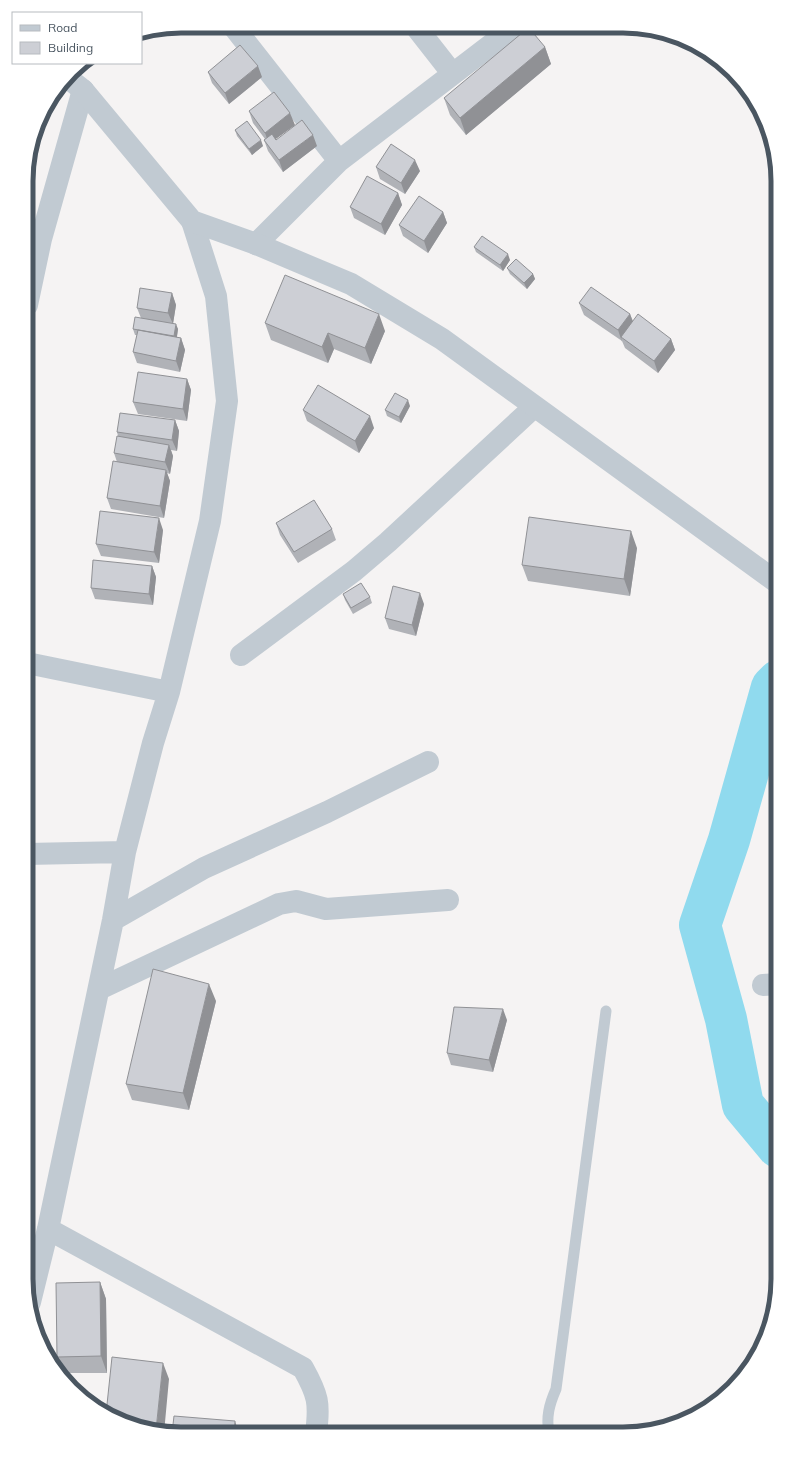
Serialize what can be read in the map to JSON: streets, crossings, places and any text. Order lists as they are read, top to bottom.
{
  "legend": ["Road", "Building"]
}
